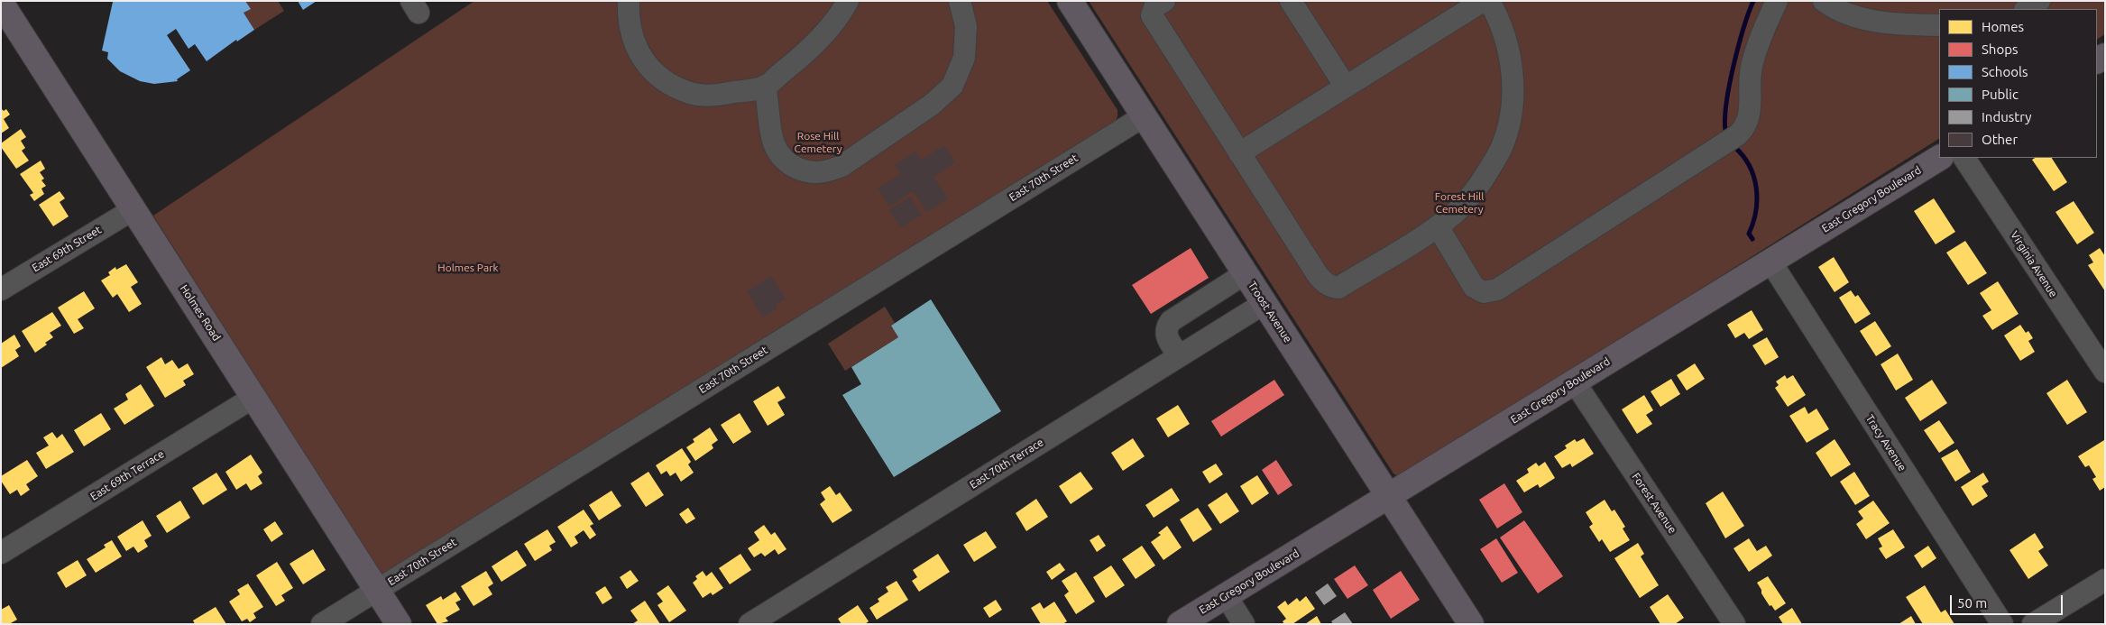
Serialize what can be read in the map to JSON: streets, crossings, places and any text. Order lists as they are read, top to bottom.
{
  "streets": {
    "main road": ["East Gregory Boulevard", "Troost Avenue", "Holmes Road"],
    "street": [
      "East 70th Street",
      "East 69th Street",
      "Virginia Avenue",
      "Tracy Avenue",
      "East 70th Terrace",
      "East 69th Terrace",
      "Forest Avenue"
    ]
  },
  "crossings": [
    ["East 70th Street", "Troost Avenue"],
    ["East 70th Street", "Holmes Road"],
    ["East Gregory Boulevard", "Troost Avenue"],
    ["East Gregory Boulevard", "Tracy Avenue"],
    ["East Gregory Boulevard", "Forest Avenue"],
    ["East 69th Street", "Holmes Road"],
    ["Troost Avenue", "East 70th Terrace"],
    ["Holmes Road", "East 69th Terrace"]
  ],
  "parks": ["Rose Hill Cemetery", "Forest Hill Cemetery", "Holmes Park"],
  "legend": [
    "Homes",
    "Shops",
    "Schools",
    "Public",
    "Industry",
    "Other"
  ],
  "scale_bar": "50 m"
}
